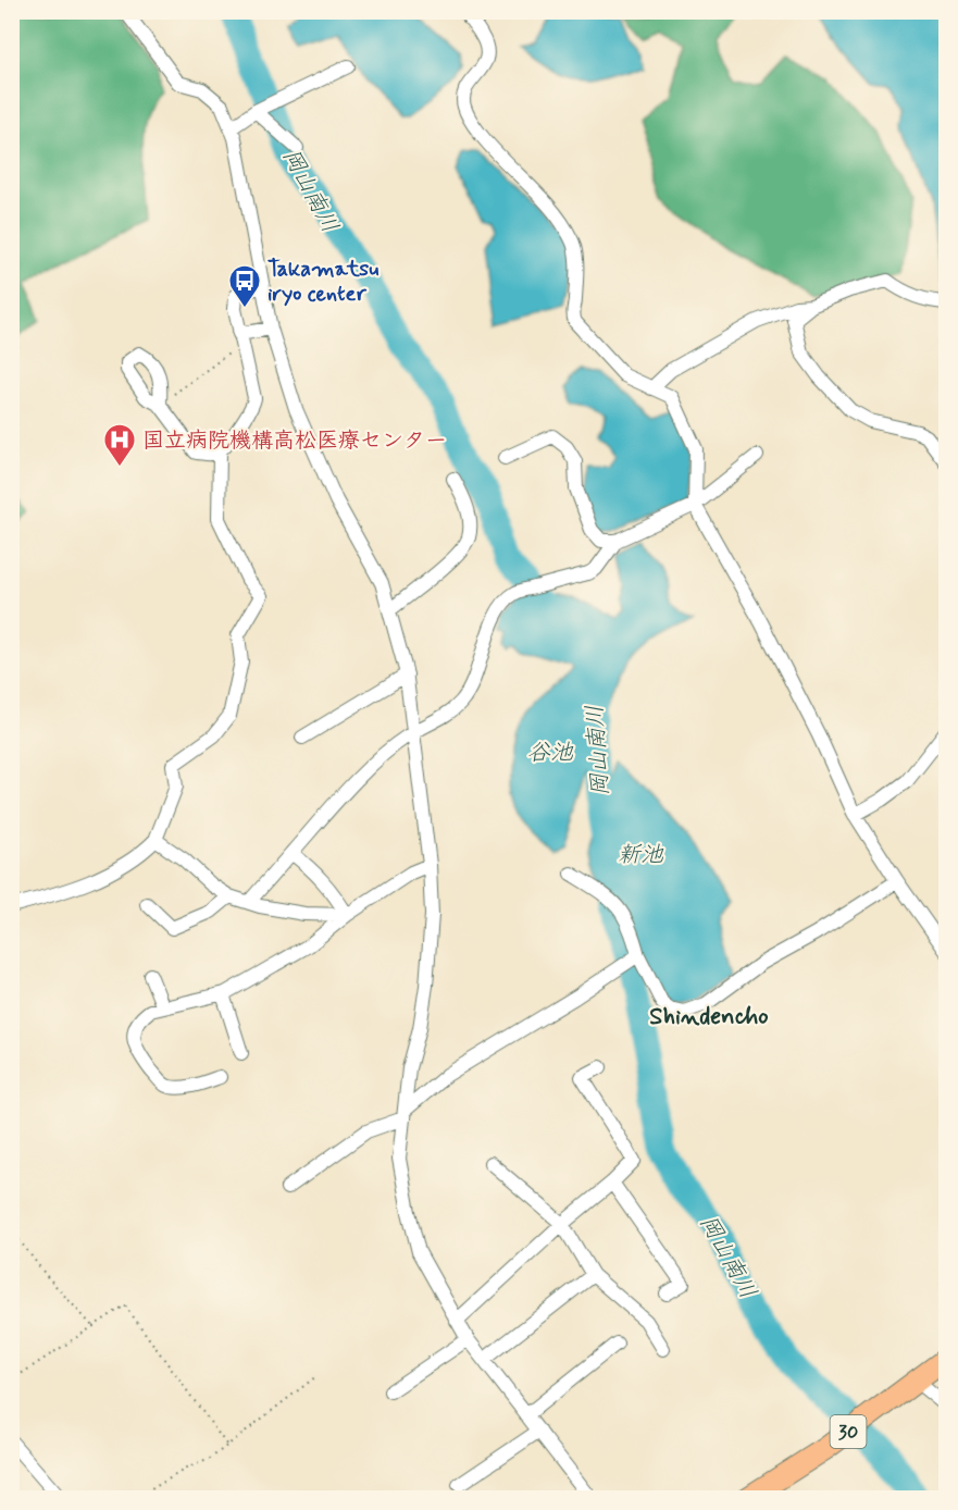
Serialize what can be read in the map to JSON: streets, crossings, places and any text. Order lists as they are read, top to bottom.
{
  "streets": {
    "main road": ["30"]
  },
  "districts": ["Shindencho"],
  "water": ["岡山南川", "谷池", "新池"],
  "places": {
    "bus stop": ["Takamatsu iryo center"],
    "hospital": ["国立病院機構高松医療センター"]
  }
}
